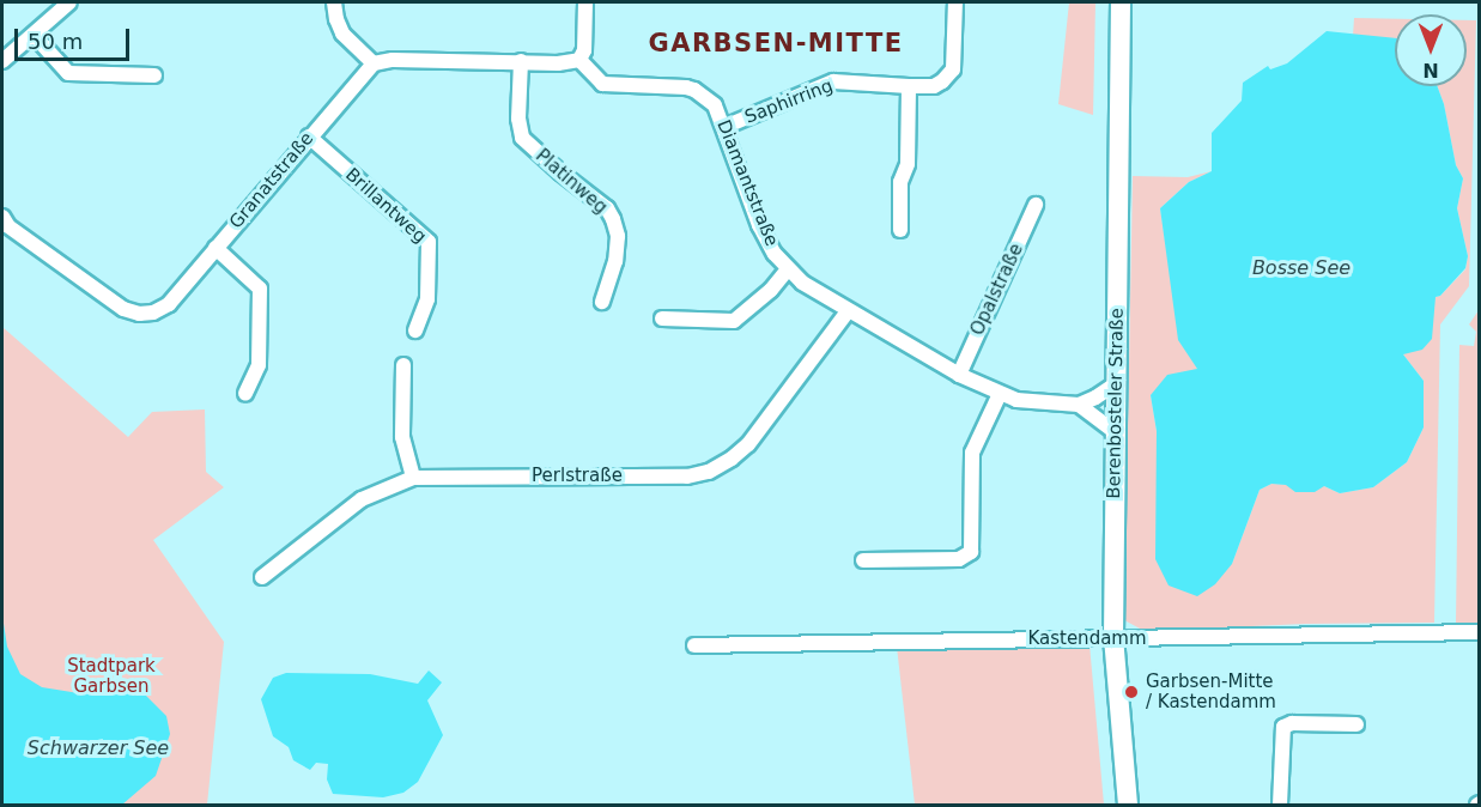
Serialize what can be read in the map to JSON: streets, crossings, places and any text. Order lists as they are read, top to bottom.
{
  "streets": {
    "street": [
      "Saphirring",
      "Granatstraße",
      "Platinweg",
      "Diamantstraße",
      "Brillantweg",
      "Opalstraße",
      "Berenbosteler Straße",
      "Perlstraße",
      "Kastendamm"
    ]
  },
  "crossings": [
    ["Saphirring", "Diamantstraße"],
    ["Granatstraße", "Brillantweg"],
    ["Diamantstraße", "Opalstraße"],
    ["Diamantstraße", "Berenbosteler Straße"],
    ["Diamantstraße", "Perlstraße"],
    ["Berenbosteler Straße", "Kastendamm"]
  ],
  "districts": ["GARBSEN-MITTE"],
  "water": ["Bosse See", "Schwarzer See"],
  "parks": ["Stadtpark Garbsen"],
  "places": ["Garbsen-Mitte / Kastendamm"],
  "scale_bar": "50 m",
  "north": "bottom"
}
